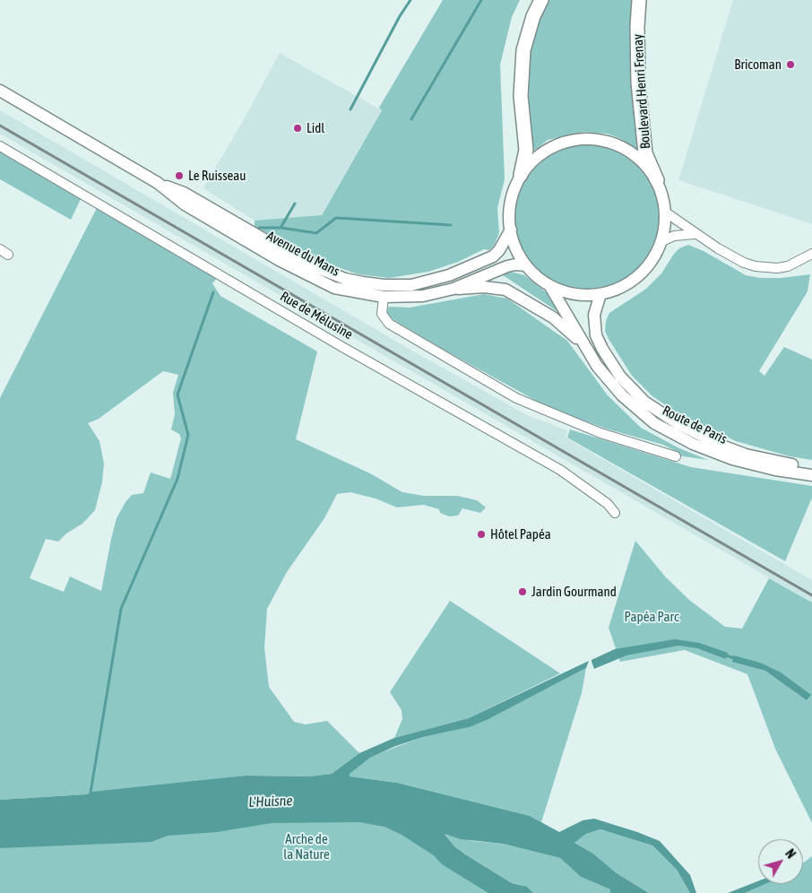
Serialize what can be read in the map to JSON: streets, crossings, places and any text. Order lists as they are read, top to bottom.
{
  "streets": {
    "highway": ["Boulevard Henri Frenay"],
    "main road": ["Avenue du Mans", "Route de Paris"],
    "street": ["Rue de Mélusine"]
  },
  "crossings": [
    ["Boulevard Henri Frenay", "Avenue du Mans"],
    ["Boulevard Henri Frenay", "Route de Paris"],
    ["Avenue du Mans", "Route de Paris"]
  ],
  "water": ["L'Huisne"],
  "parks": ["Papéa Parc", "Arche de la Nature"],
  "places": [
    "Bricoman",
    "Lidl",
    "Le Ruisseau",
    "Hôtel Papéa",
    "Jardin Gourmand"
  ],
  "north": "top right"
}
